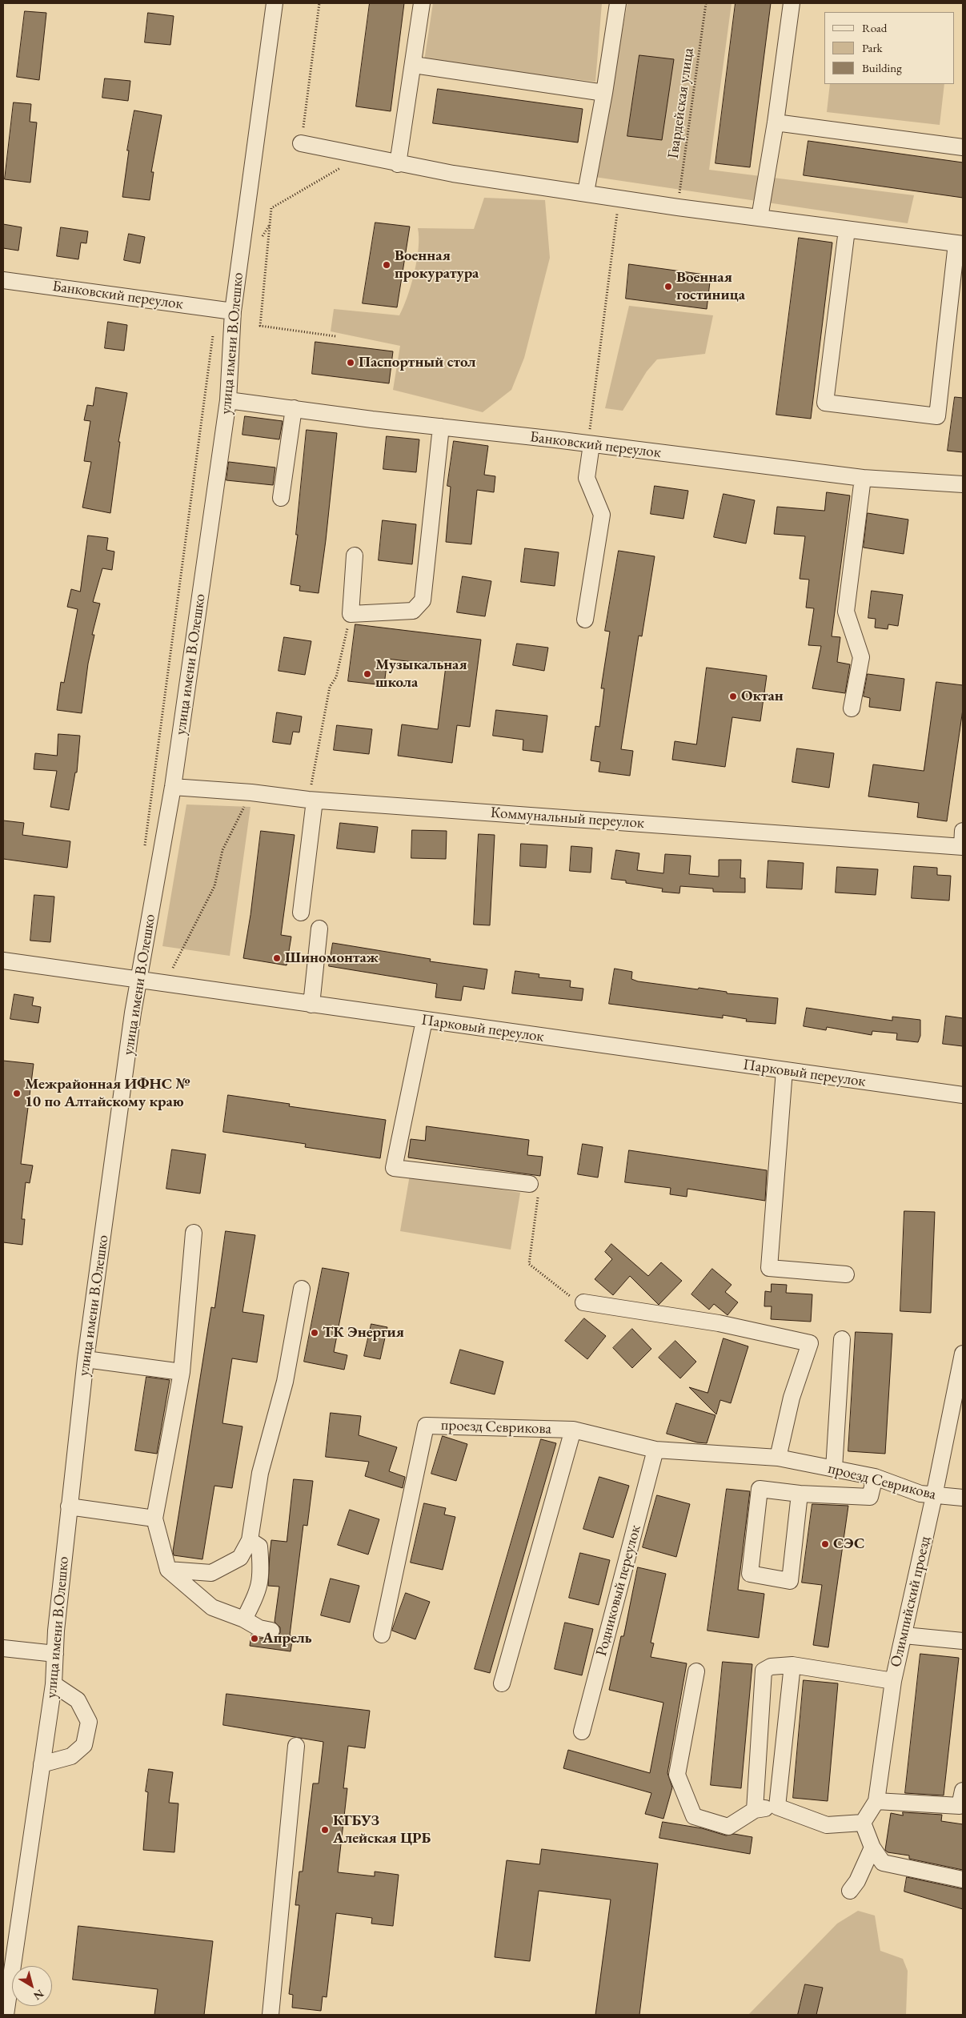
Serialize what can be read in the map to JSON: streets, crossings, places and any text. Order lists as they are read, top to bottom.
{
  "streets": {
    "street": [
      "Банковский переулок",
      "улица имени В.Олешко",
      "Коммунальный переулок",
      "Парковый переулок",
      "проезд Севрикова",
      "Родниковый переулок",
      "Олимпийский проезд"
    ],
    "path": ["Гвардейская улица"]
  },
  "crossings": [
    ["Банковский переулок", "улица имени В.Олешко"],
    ["улица имени В.Олешко", "Коммунальный переулок"],
    ["улица имени В.Олешко", "Парковый переулок"],
    ["проезд Севрикова", "Родниковый переулок"],
    ["проезд Севрикова", "Олимпийский проезд"]
  ],
  "places": [
    "Военная прокуратура",
    "Военная гостиница",
    "Паспортный стол",
    "Музыкальная школа",
    "Октан",
    "Шиномонтаж",
    "Межрайонная ИФНС № 10 по Алтайскому краю",
    "ТК Энергия",
    "СЭС",
    "Апрель",
    "КГБУЗ Алейская ЦРБ"
  ],
  "legend": ["Road", "Park", "Building"],
  "north": "bottom right"
}
